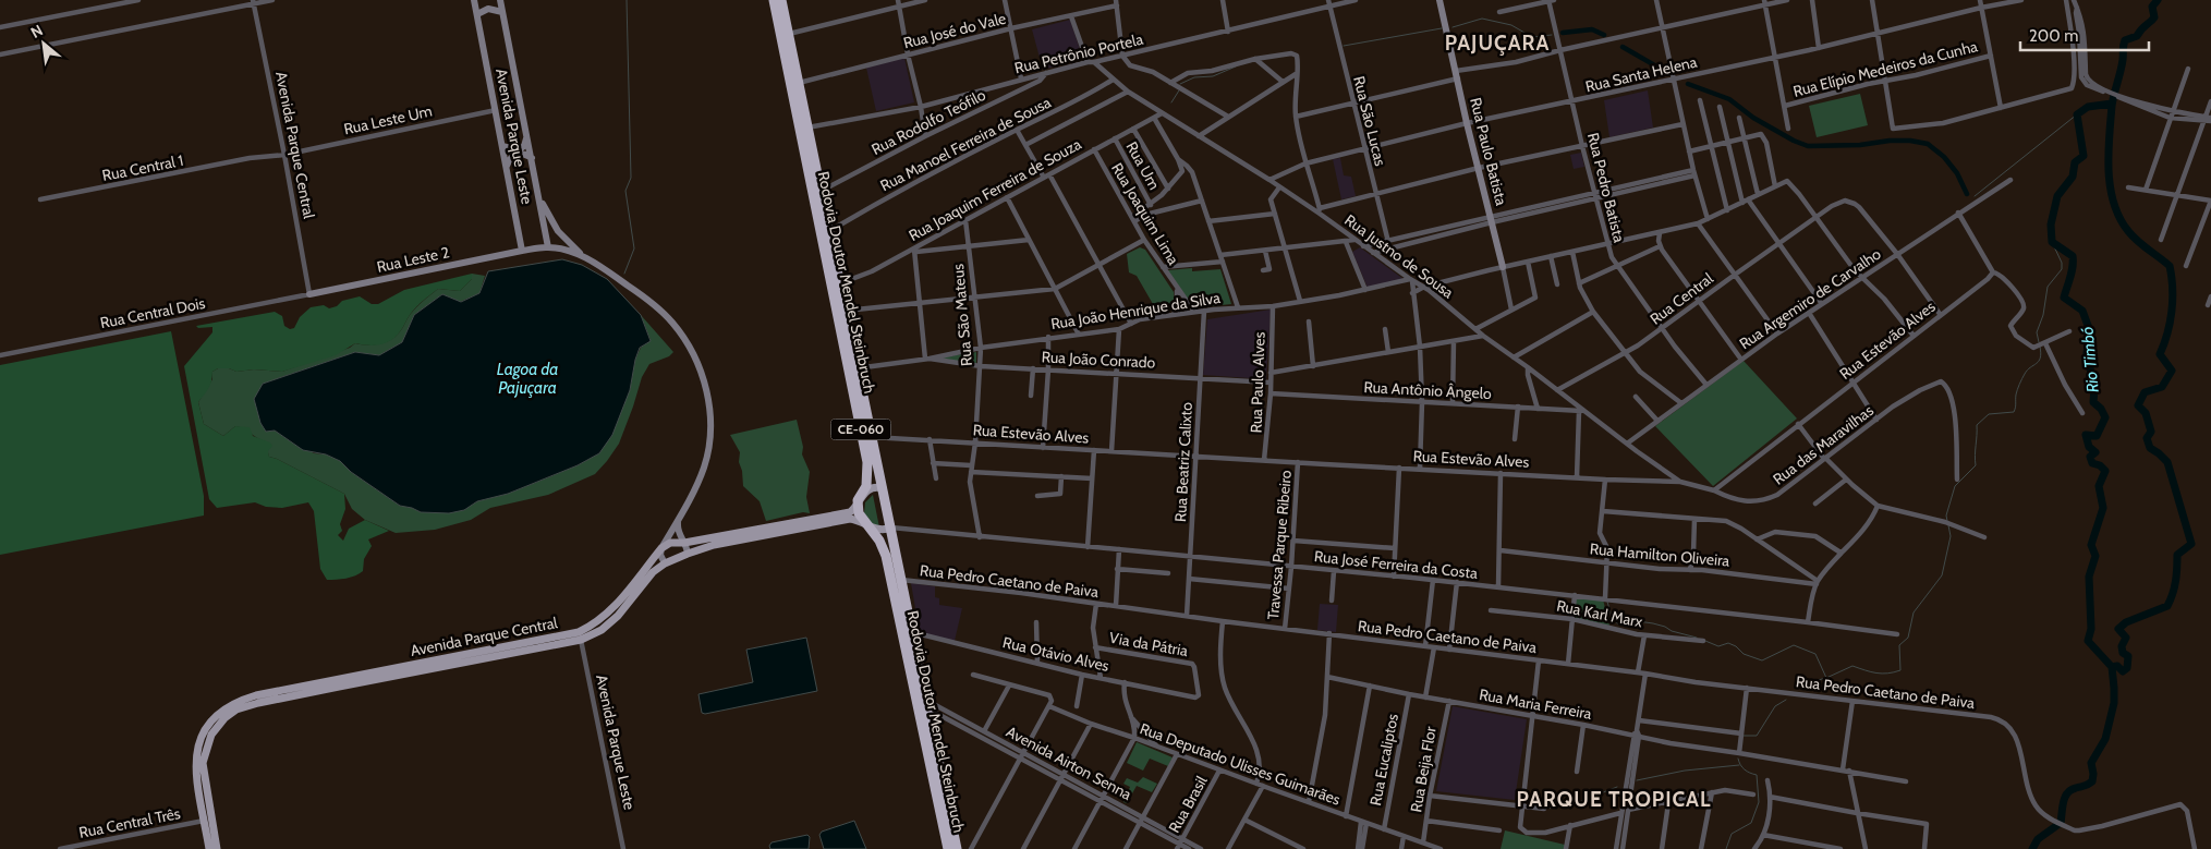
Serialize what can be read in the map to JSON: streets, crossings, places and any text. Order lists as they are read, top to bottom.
{
  "streets": {
    "highway": ["Rodovia Doutor Mendel Steinbruch", "CE-060"],
    "main road": ["Avenida Parque Central"],
    "street": [
      "Rua José do Vale",
      "Rua Petrônio Portela",
      "Rua Elípio Medeiros da Cunha",
      "Rua Santa Helena",
      "Rua Leste Um",
      "Rua São Lucas",
      "Rua Rodolfo Teófilo",
      "Avenida Parque Leste",
      "Rua Manoel Ferreira de Sousa",
      "Rua Paulo Batista",
      "Rua Um",
      "Rua Central 1",
      "Rua Pedro Batista",
      "Rua Joaquim Ferreira de Souza",
      "Rua Joaquim Lima",
      "Rua Justno de Sousa",
      "Rua Leste 2",
      "Rua Central",
      "Rua Argemiro de Carvalho",
      "Rua João Henrique da Silva",
      "Rua Central Dois",
      "Rua São Mateus",
      "Rua Estevão Alves",
      "Rua João Conrado",
      "Rua Paulo Alves",
      "Rua Antônio Ângelo",
      "Rua das Maravilhas",
      "Rua Beatriz Calixto",
      "Travessa Parque Ribeiro",
      "Rua Hamilton Oliveira",
      "Rua José Ferreira da Costa",
      "Rua Pedro Caetano de Paiva",
      "Rua Karl Marx",
      "Via da Pátria",
      "Rua Otávio Alves",
      "Rua Maria Ferreira",
      "Rua Eucaliptos",
      "Avenida Airton Senna",
      "Rua Deputado Ulisses Guimarães",
      "Rua Beija Flor",
      "Rua Brasil",
      "Rua Central Três"
    ]
  },
  "crossings": [
    ["Rua José do Vale", "Rodovia Doutor Mendel Steinbruch"],
    ["Rua Petrônio Portela", "Rua São Lucas"],
    ["Rua Petrônio Portela", "Rua Rodolfo Teófilo"],
    ["Rua Petrônio Portela", "Rua Justno de Sousa"],
    ["Rua Petrônio Portela", "Rodovia Doutor Mendel Steinbruch"],
    ["Rua Santa Helena", "Rua São Lucas"],
    ["Rua Santa Helena", "Rua Paulo Batista"],
    ["Rua Santa Helena", "Rua Pedro Batista"],
    ["Rua Santa Helena", "Rua Justno de Sousa"],
    ["Rua Leste Um", "Avenida Parque Leste"],
    ["Rua Leste Um", "Avenida Parque Central"],
    ["Rua Leste Um", "Rua Central 1"],
    ["Rua Rodolfo Teófilo", "Rodovia Doutor Mendel Steinbruch"],
    ["Avenida Parque Leste", "Avenida Parque Central"],
    ["Avenida Parque Leste", "Rua Leste 2"],
    ["Rua Manoel Ferreira de Sousa", "Rua Justno de Sousa"],
    ["Rua Manoel Ferreira de Sousa", "Rodovia Doutor Mendel Steinbruch"],
    ["Avenida Parque Central", "Rua Leste 2"],
    ["Avenida Parque Central", "Rodovia Doutor Mendel Steinbruch"],
    ["Avenida Parque Central", "Rua Central Dois"],
    ["Avenida Parque Central", "Rua José Ferreira da Costa"],
    ["Avenida Parque Central", "Rua Central Três"],
    ["Rua Um", "Rua Joaquim Ferreira de Souza"],
    ["Rua Pedro Batista", "Rua Central"],
    ["Rua Pedro Batista", "Rua Argemiro de Carvalho"],
    ["Rua Joaquim Ferreira de Souza", "Rua Joaquim Lima"],
    ["Rua Joaquim Ferreira de Souza", "Rua Justno de Sousa"],
    ["Rua Joaquim Ferreira de Souza", "Rodovia Doutor Mendel Steinbruch"],
    ["Rua Joaquim Ferreira de Souza", "Rua São Mateus"],
    ["Rua Joaquim Lima", "Rua João Henrique da Silva"],
    ["Rua Justno de Sousa", "Rua Central"],
    ["Rua Justno de Sousa", "Rua Argemiro de Carvalho"],
    ["Rua Justno de Sousa", "Rua João Henrique da Silva"],
    ["Rua Justno de Sousa", "Rua Estevão Alves"],
    ["Rua Justno de Sousa", "Rua Antônio Ângelo"],
    ["Rua Leste 2", "Rua Central Dois"],
    ["Rodovia Doutor Mendel Steinbruch", "Rua João Henrique da Silva"],
    ["Rodovia Doutor Mendel Steinbruch", "Rua Estevão Alves"],
    ["Rodovia Doutor Mendel Steinbruch", "Rua José Ferreira da Costa"],
    ["Rodovia Doutor Mendel Steinbruch", "Rua Pedro Caetano de Paiva"],
    ["Rodovia Doutor Mendel Steinbruch", "Rua Otávio Alves"],
    ["Rodovia Doutor Mendel Steinbruch", "Avenida Airton Senna"],
    ["Rua Central", "Rua Argemiro de Carvalho"],
    ["Rua Central", "Rua Estevão Alves"],
    ["Rua João Henrique da Silva", "Rua São Mateus"],
    ["Rua João Henrique da Silva", "Rua João Conrado"],
    ["Rua João Henrique da Silva", "Rua Paulo Alves"],
    ["Rua João Henrique da Silva", "Rua Beatriz Calixto"],
    ["Rua São Mateus", "Rua Estevão Alves"],
    ["Rua São Mateus", "Rua João Conrado"],
    ["Rua São Mateus", "Rua José Ferreira da Costa"],
    ["Rua Estevão Alves", "Rua Paulo Alves"],
    ["Rua Estevão Alves", "Rua das Maravilhas"],
    ["Rua Estevão Alves", "Rua Beatriz Calixto"],
    ["Rua Estevão Alves", "Travessa Parque Ribeiro"],
    ["Rua João Conrado", "Rua Paulo Alves"],
    ["Rua João Conrado", "Rua Beatriz Calixto"],
    ["Rua Paulo Alves", "Rua Antônio Ângelo"],
    ["Rua Beatriz Calixto", "Rua José Ferreira da Costa"],
    ["Rua Beatriz Calixto", "Rua Pedro Caetano de Paiva"],
    ["Travessa Parque Ribeiro", "Rua José Ferreira da Costa"],
    ["Travessa Parque Ribeiro", "Rua Pedro Caetano de Paiva"],
    ["Via da Pátria", "Rua Otávio Alves"],
    ["Rua Maria Ferreira", "Rua Eucaliptos"],
    ["Rua Maria Ferreira", "Rua Beija Flor"],
    ["Rua Eucaliptos", "Rua Deputado Ulisses Guimarães"],
    ["Avenida Airton Senna", "Rua Brasil"],
    ["Rua Deputado Ulisses Guimarães", "Rua Beija Flor"],
    ["Rua Deputado Ulisses Guimarães", "Rua Brasil"]
  ],
  "districts": ["PAJUÇARA", "PARQUE TROPICAL"],
  "water": ["Rio Timbó", "Lagoa da Pajuçara"],
  "scale_bar": "200 m",
  "north": "top left"
}
